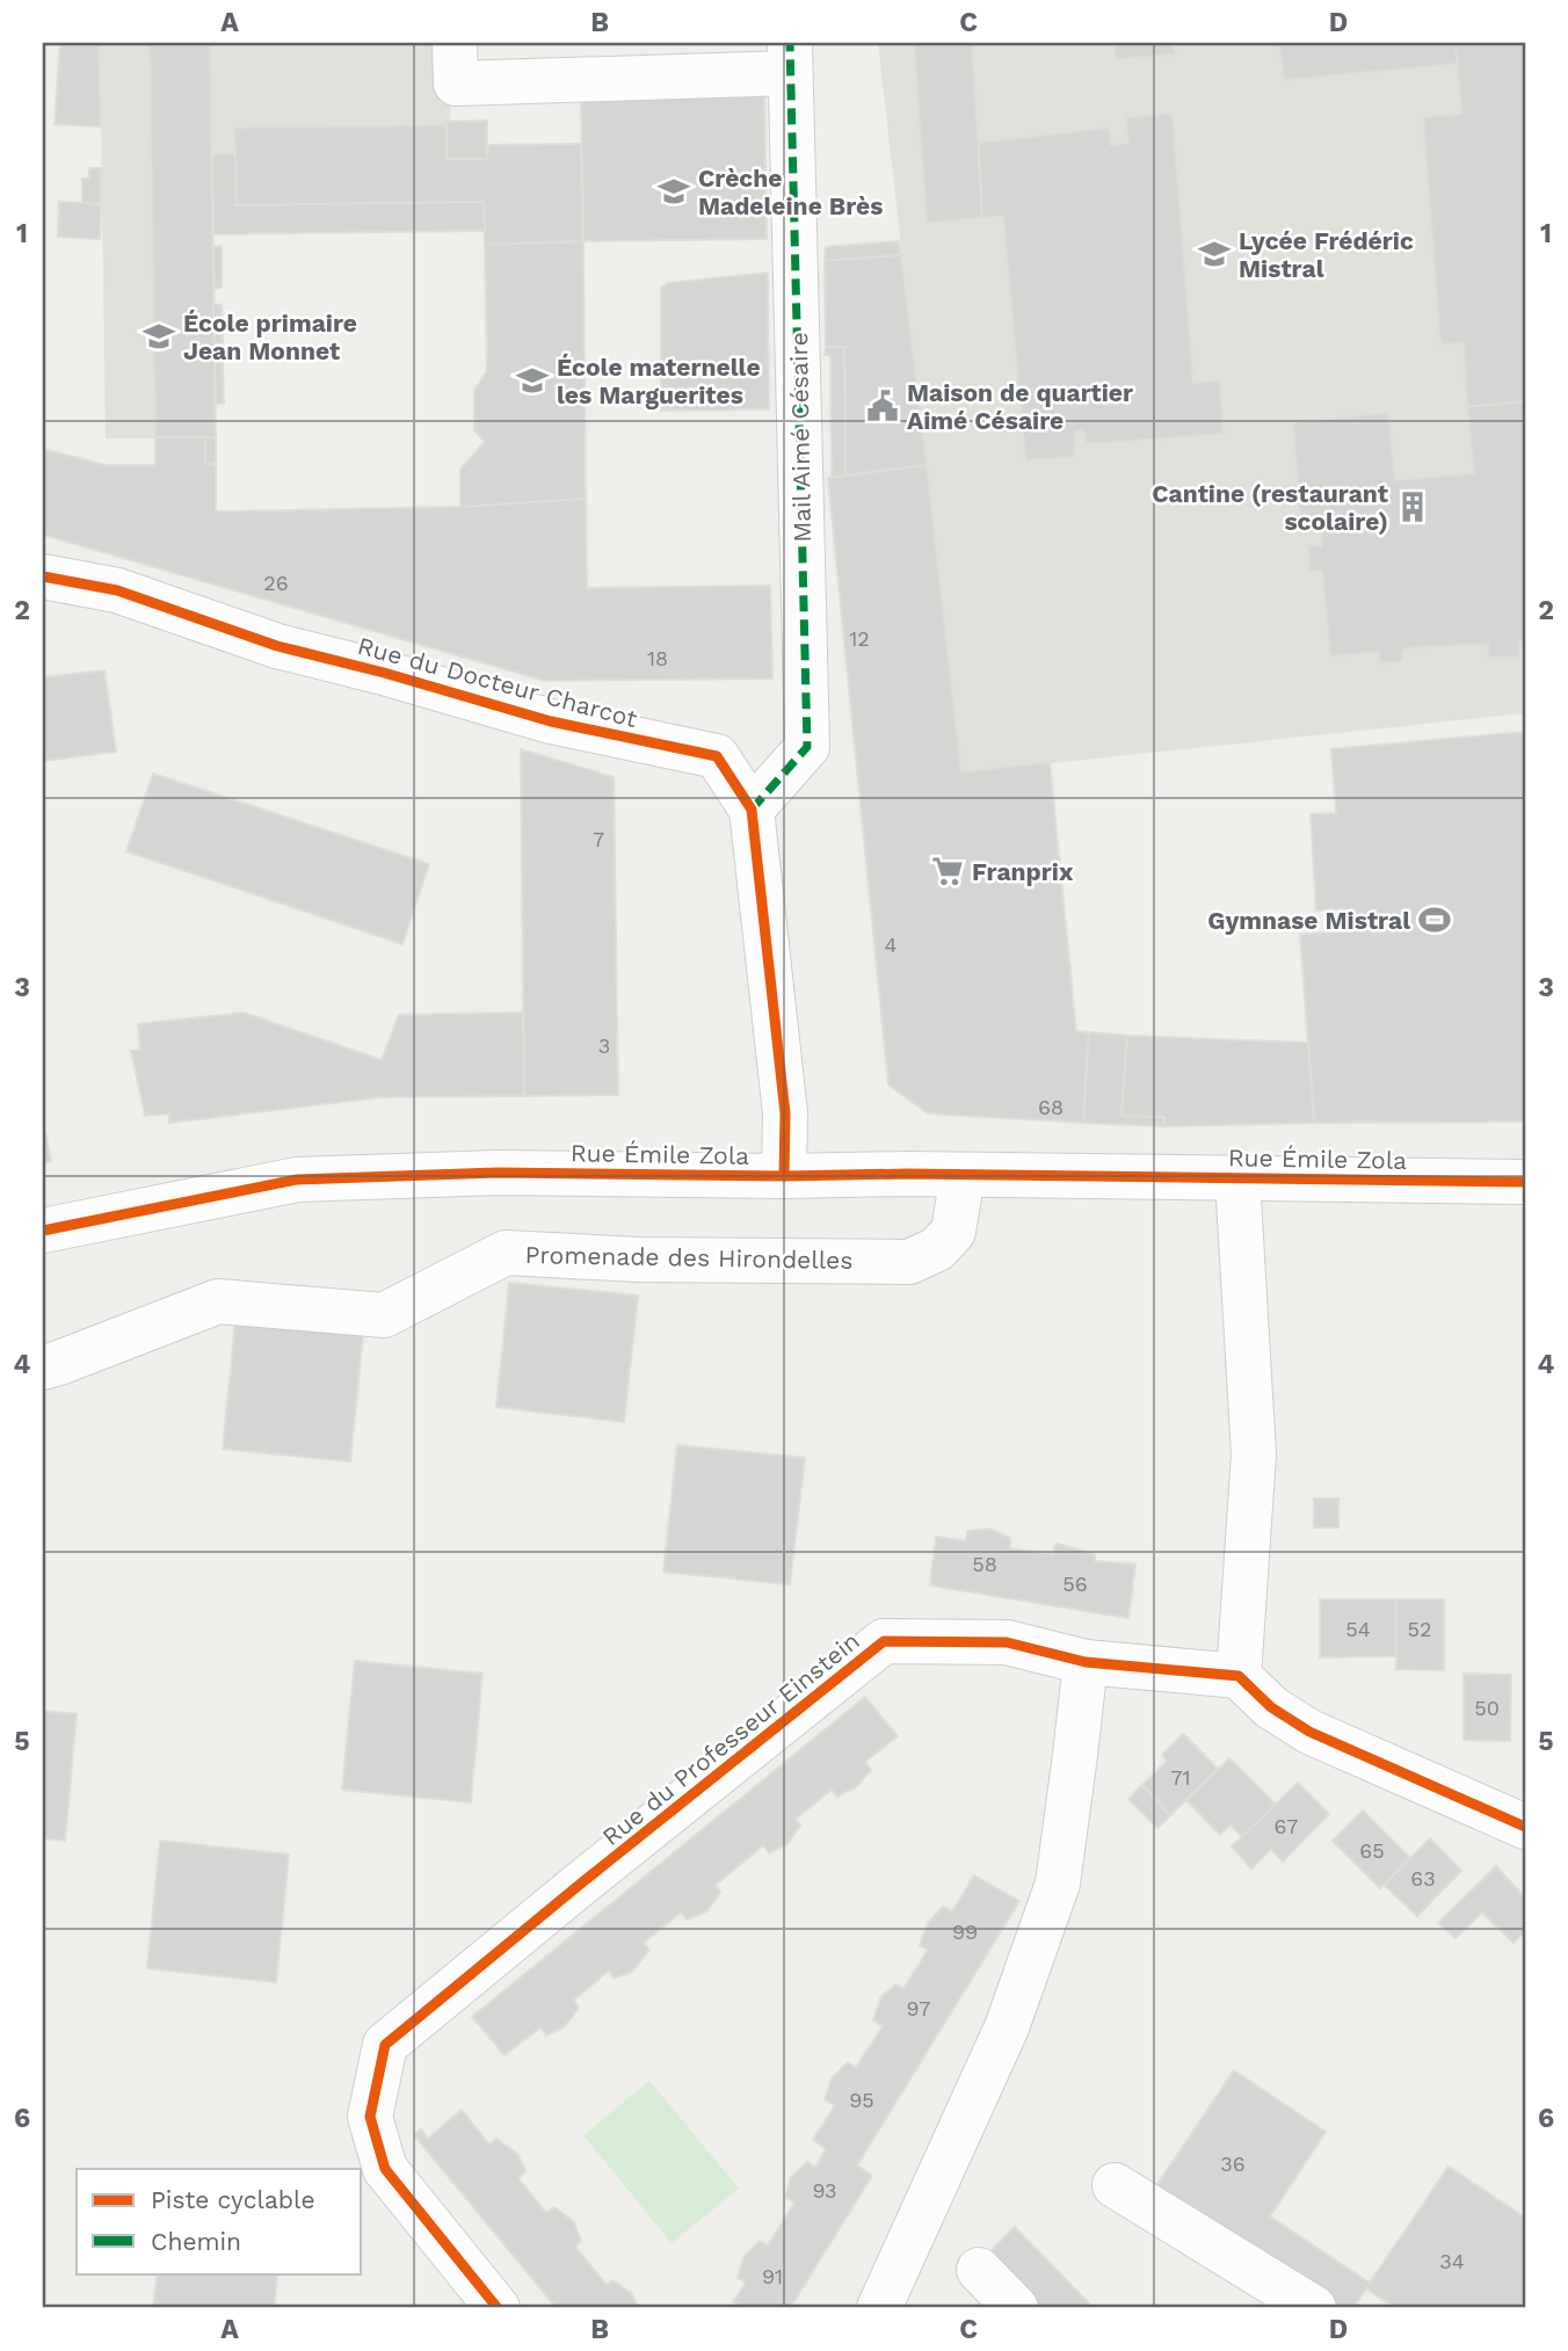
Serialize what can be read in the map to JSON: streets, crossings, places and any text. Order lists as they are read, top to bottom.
{
  "streets": {
    "street": [
      "Mail Aimé Césaire",
      "Rue du Docteur Charcot",
      "Rue Émile Zola",
      "Promenade des Hirondelles",
      "Rue du Professeur Einstein"
    ]
  },
  "crossings": [
    ["Mail Aimé Césaire", "Rue du Docteur Charcot"],
    ["Rue du Docteur Charcot", "Rue Émile Zola"],
    ["Rue Émile Zola", "Promenade des Hirondelles"]
  ],
  "places": {
    "school or university": [
      "Crèche Madeleine Brès",
      "Lycée Frédéric Mistral",
      "École primaire Jean Monnet",
      "École maternelle les Marguerites"
    ],
    "public building": ["Maison de quartier Aimé Césaire"],
    "building": ["Cantine (restaurant scolaire)"],
    "supermarket": ["Franprix"],
    "sports": ["Gymnase Mistral"]
  },
  "house_numbers": [
    "26",
    "12",
    "18",
    "7",
    "4",
    "3",
    "68",
    "58",
    "56",
    "54",
    "52",
    "50",
    "71",
    "67",
    "65",
    "63",
    "99",
    "97",
    "95",
    "36",
    "93",
    "34",
    "91"
  ],
  "legend": ["Piste cyclable", "Chemin"],
  "grid": {
    "columns": [
      "A",
      "B",
      "C",
      "D"
    ],
    "rows": [
      "1",
      "2",
      "3",
      "4",
      "5",
      "6"
    ]
  }
}
